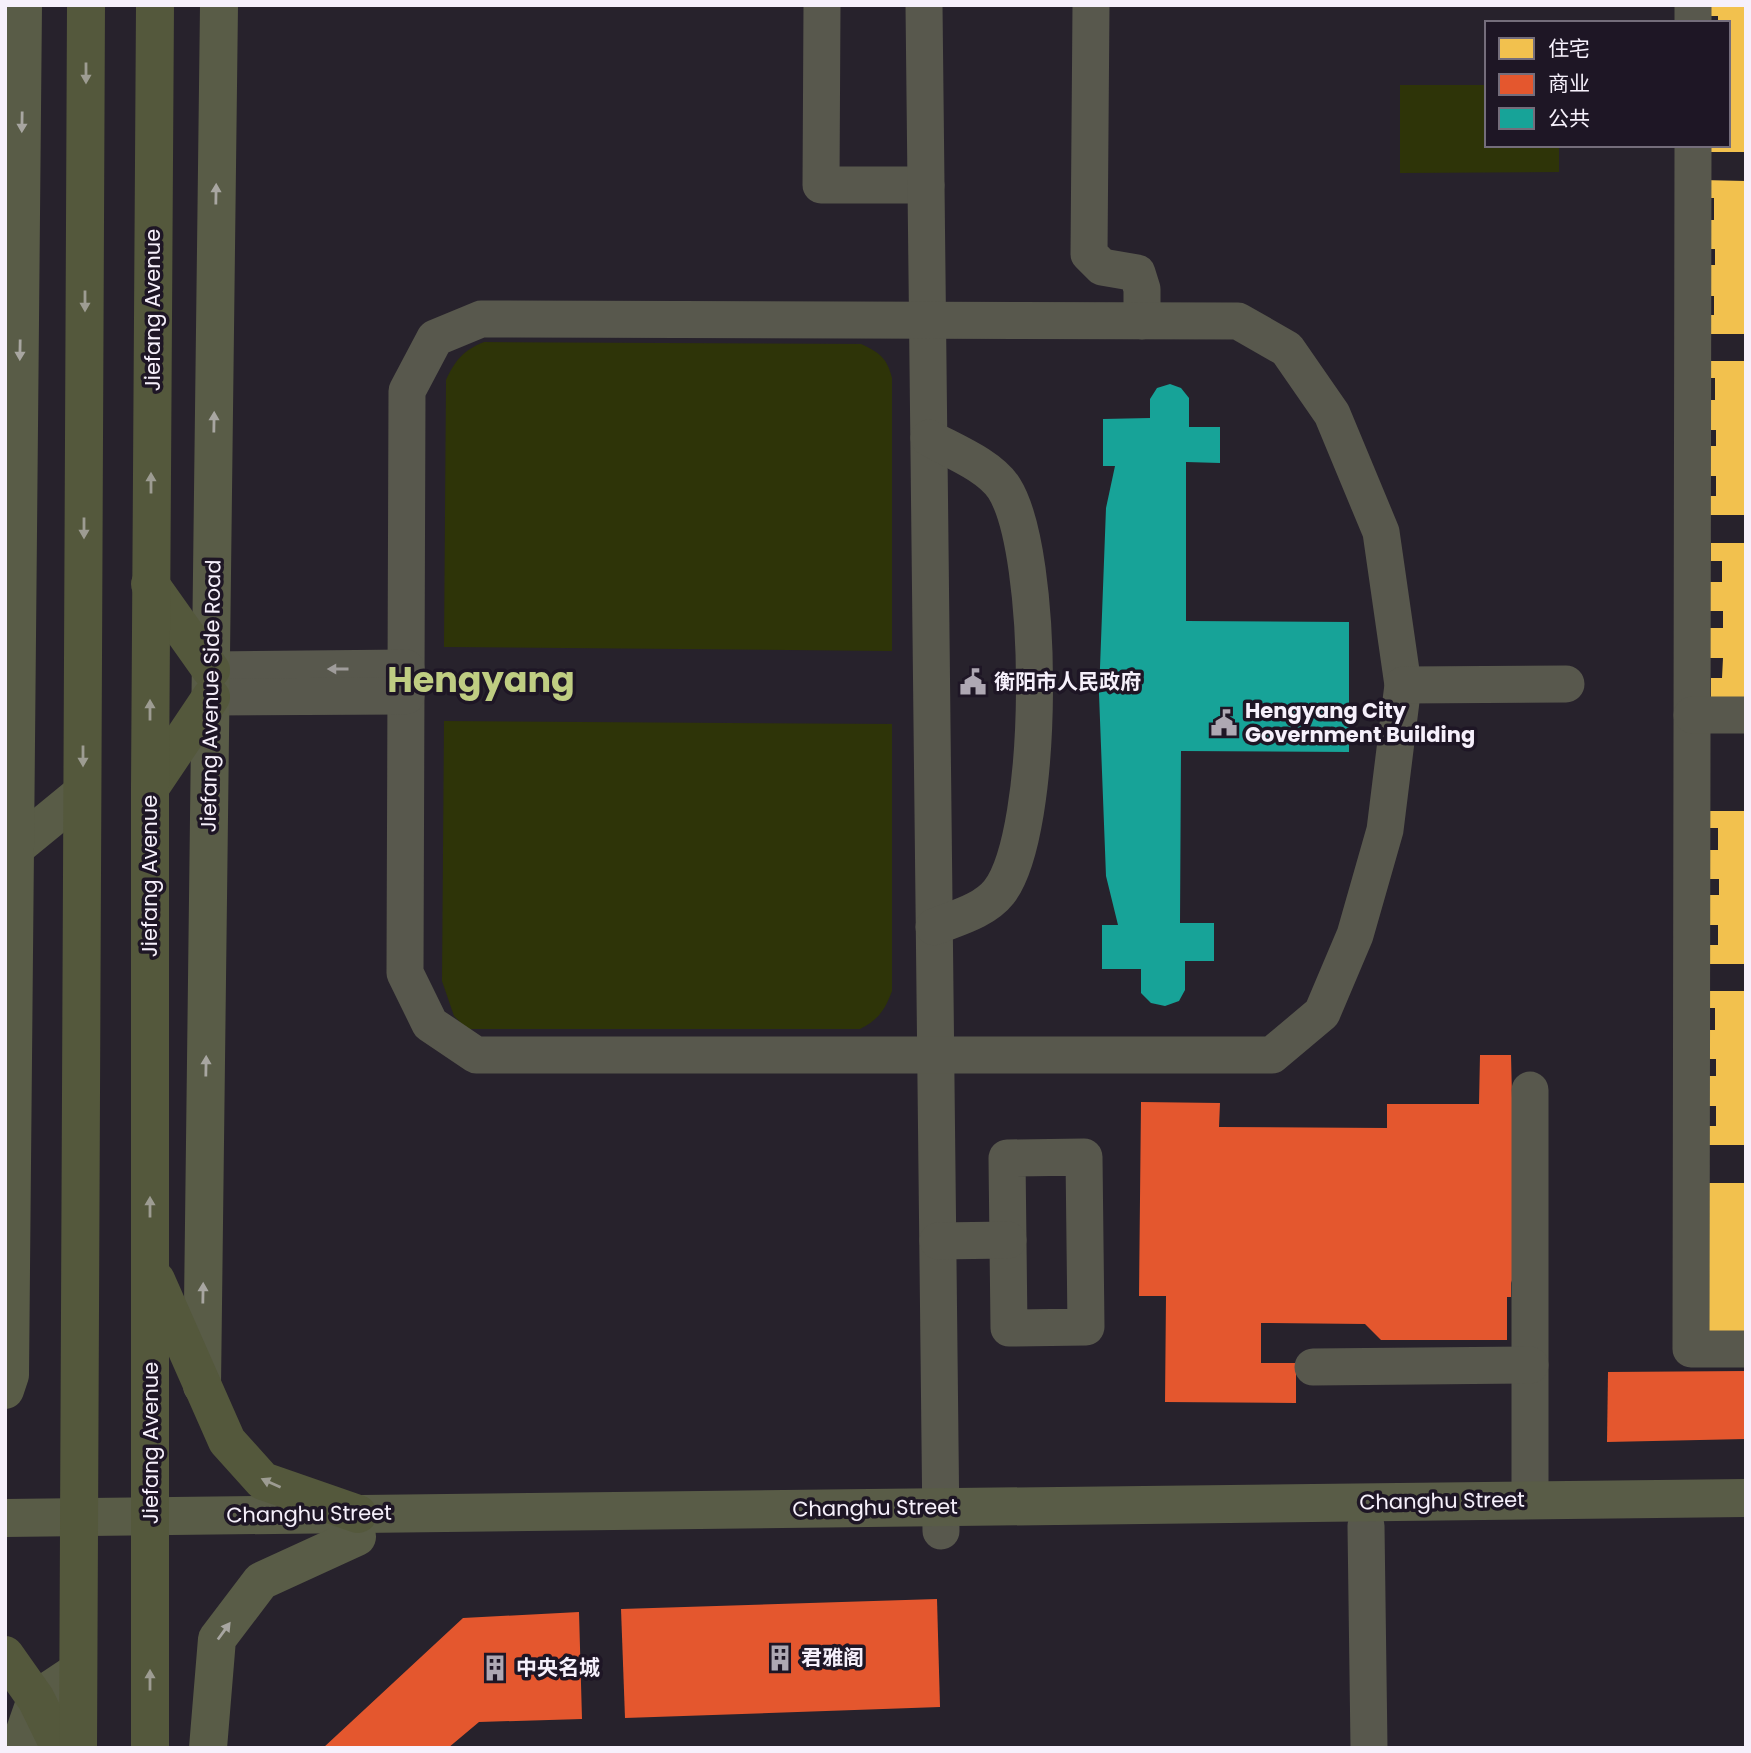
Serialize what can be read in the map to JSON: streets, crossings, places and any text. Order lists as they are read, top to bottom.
{
  "streets": {
    "highway": ["Jiefang Avenue"],
    "main road": ["Jiefang Avenue Side Road", "Changhu Street"]
  },
  "crossings": [
    ["Jiefang Avenue", "Changhu Street"]
  ],
  "districts": ["Hengyang"],
  "places": {
    "public building": ["衡阳市人民政府", "Hengyang City Government Building"],
    "building": ["君雅阁", "中央名城"]
  },
  "legend": ["住宅", "商业", "公共"]
}
